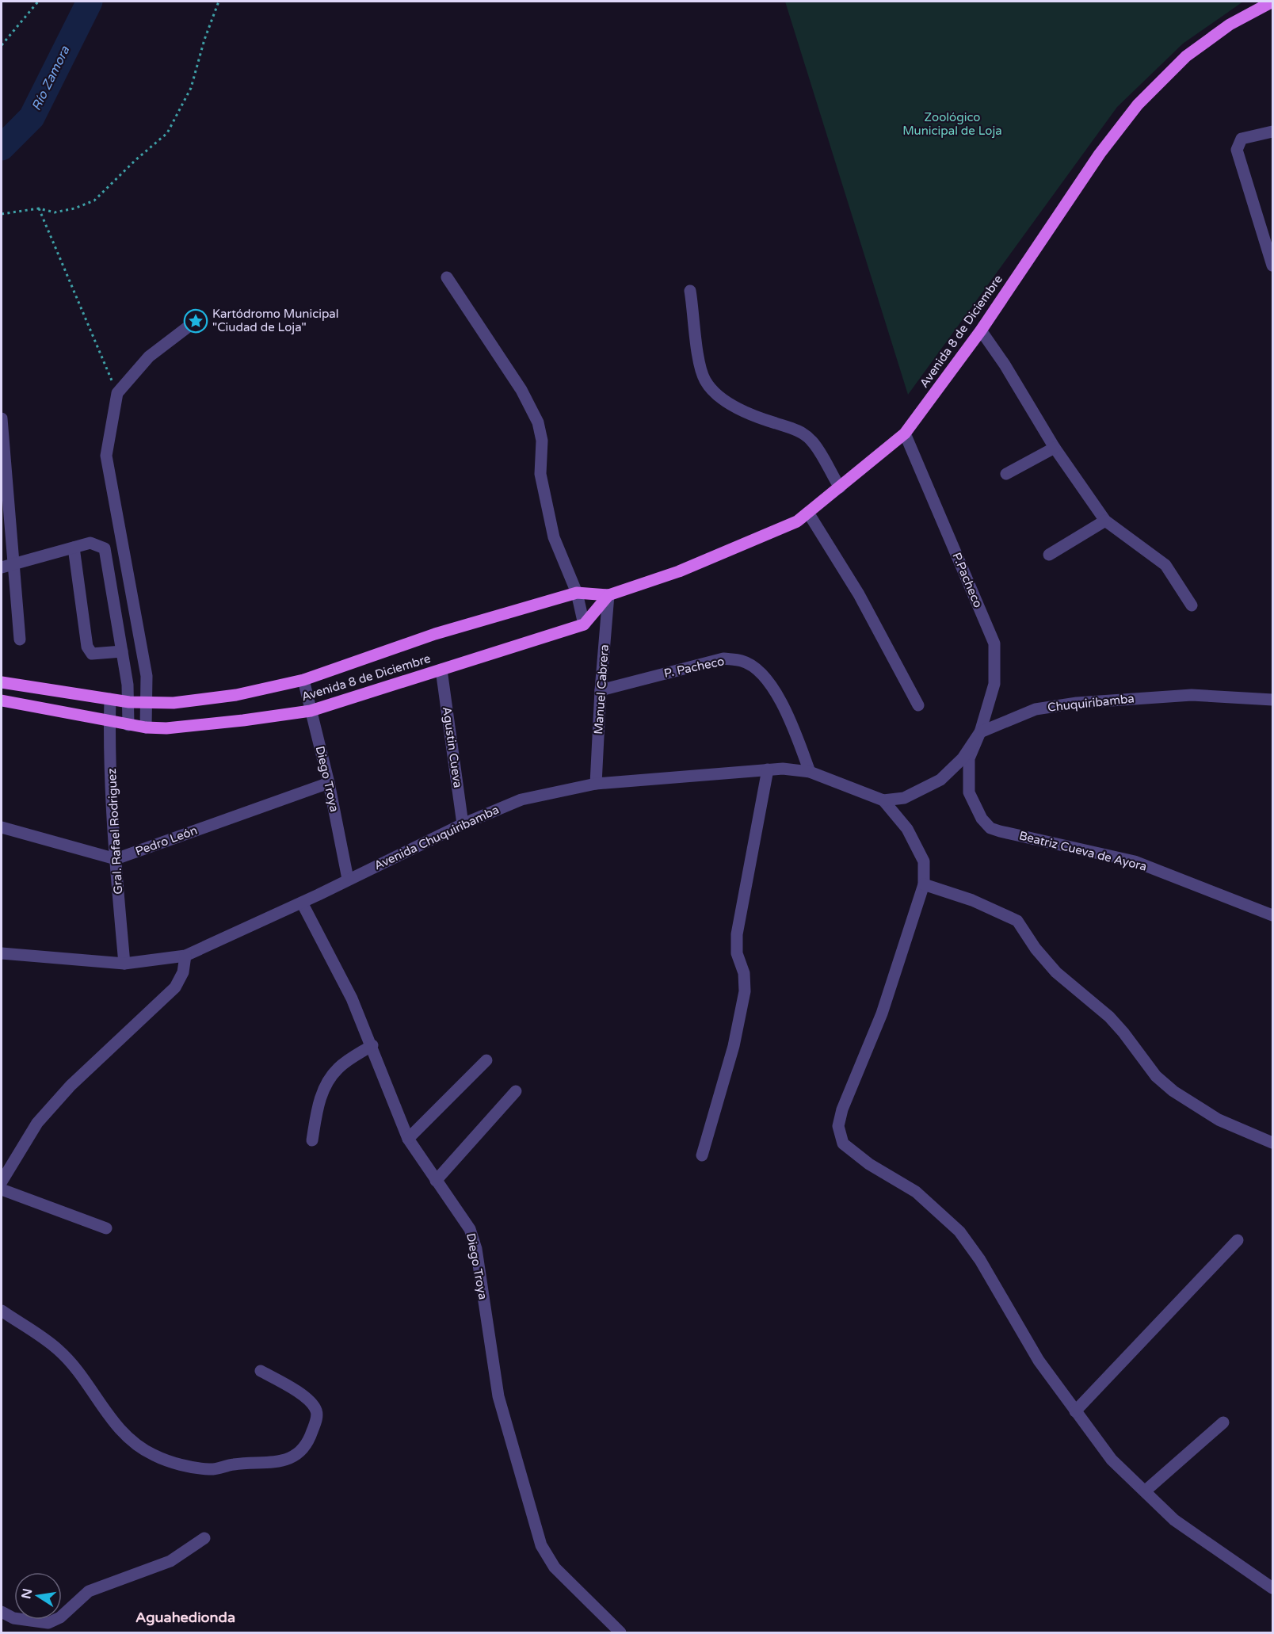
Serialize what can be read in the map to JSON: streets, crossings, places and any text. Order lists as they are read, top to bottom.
{
  "streets": {
    "main road": ["Avenida 8 de Diciembre"],
    "street": [
      "P.Pacheco",
      "P. Pacheco",
      "Manuel Cabrera",
      "Chuquiribamba",
      "Agustin Cueva",
      "Diego Troya",
      "Gral. Rafael Rodriguez",
      "Avenida Chuquiribamba",
      "Pedro León",
      "Beatriz Cueva de Ayora"
    ]
  },
  "crossings": [
    ["Avenida 8 de Diciembre", "P.Pacheco"],
    ["Avenida 8 de Diciembre", "Manuel Cabrera"],
    ["Avenida 8 de Diciembre", "Agustin Cueva"],
    ["Avenida 8 de Diciembre", "Diego Troya"],
    ["Avenida 8 de Diciembre", "Gral. Rafael Rodriguez"],
    ["P.Pacheco", "Chuquiribamba"],
    ["P.Pacheco", "Beatriz Cueva de Ayora"],
    ["P. Pacheco", "Manuel Cabrera"],
    ["P. Pacheco", "Avenida Chuquiribamba"],
    ["Manuel Cabrera", "Avenida Chuquiribamba"],
    ["Chuquiribamba", "Beatriz Cueva de Ayora"],
    ["Agustin Cueva", "Avenida Chuquiribamba"],
    ["Diego Troya", "Avenida Chuquiribamba"],
    ["Diego Troya", "Pedro León"],
    ["Gral. Rafael Rodriguez", "Avenida Chuquiribamba"],
    ["Gral. Rafael Rodriguez", "Pedro León"]
  ],
  "districts": ["Aguahedionda"],
  "water": ["Río Zamora"],
  "parks": ["Zoológico Municipal de Loja"],
  "places": {
    "place": ["Kartódromo Municipal \"Ciudad de Loja\""]
  },
  "north": "left"
}
